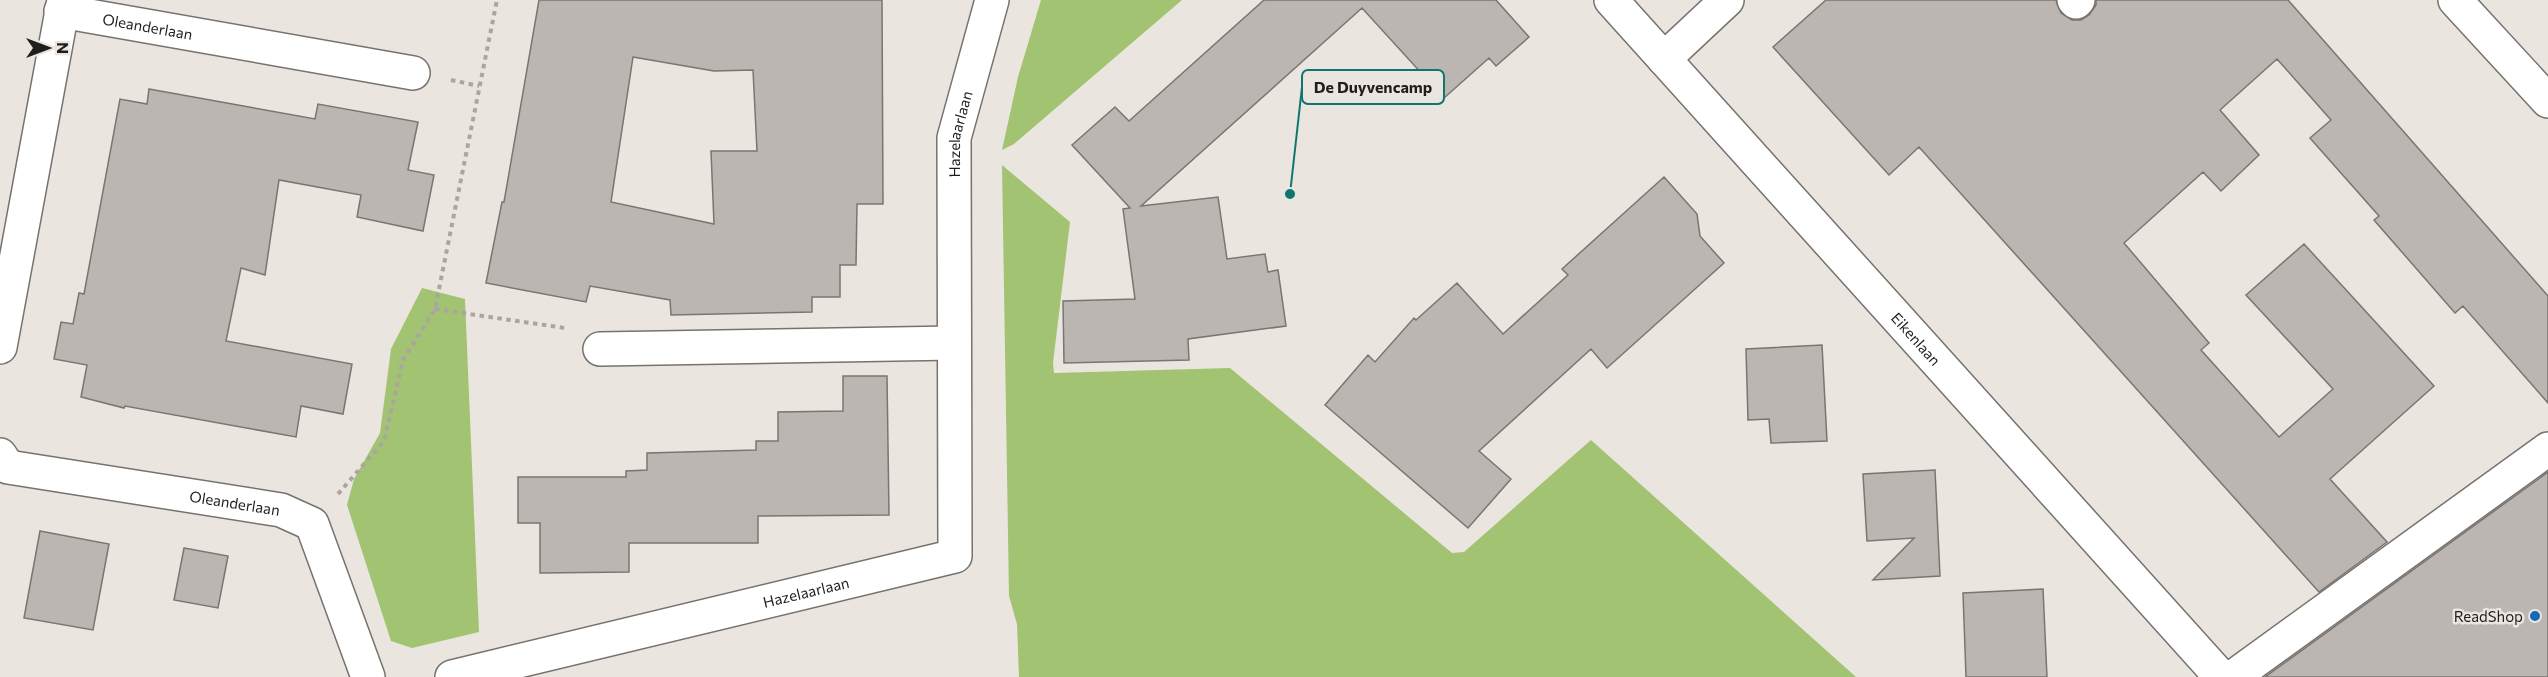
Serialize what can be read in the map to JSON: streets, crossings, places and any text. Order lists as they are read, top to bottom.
{
  "streets": {
    "street": ["Oleanderlaan", "Hazelaarlaan", "Eikenlaan"]
  },
  "places": ["De Duyvencamp", "ReadShop"],
  "north": "right"
}
